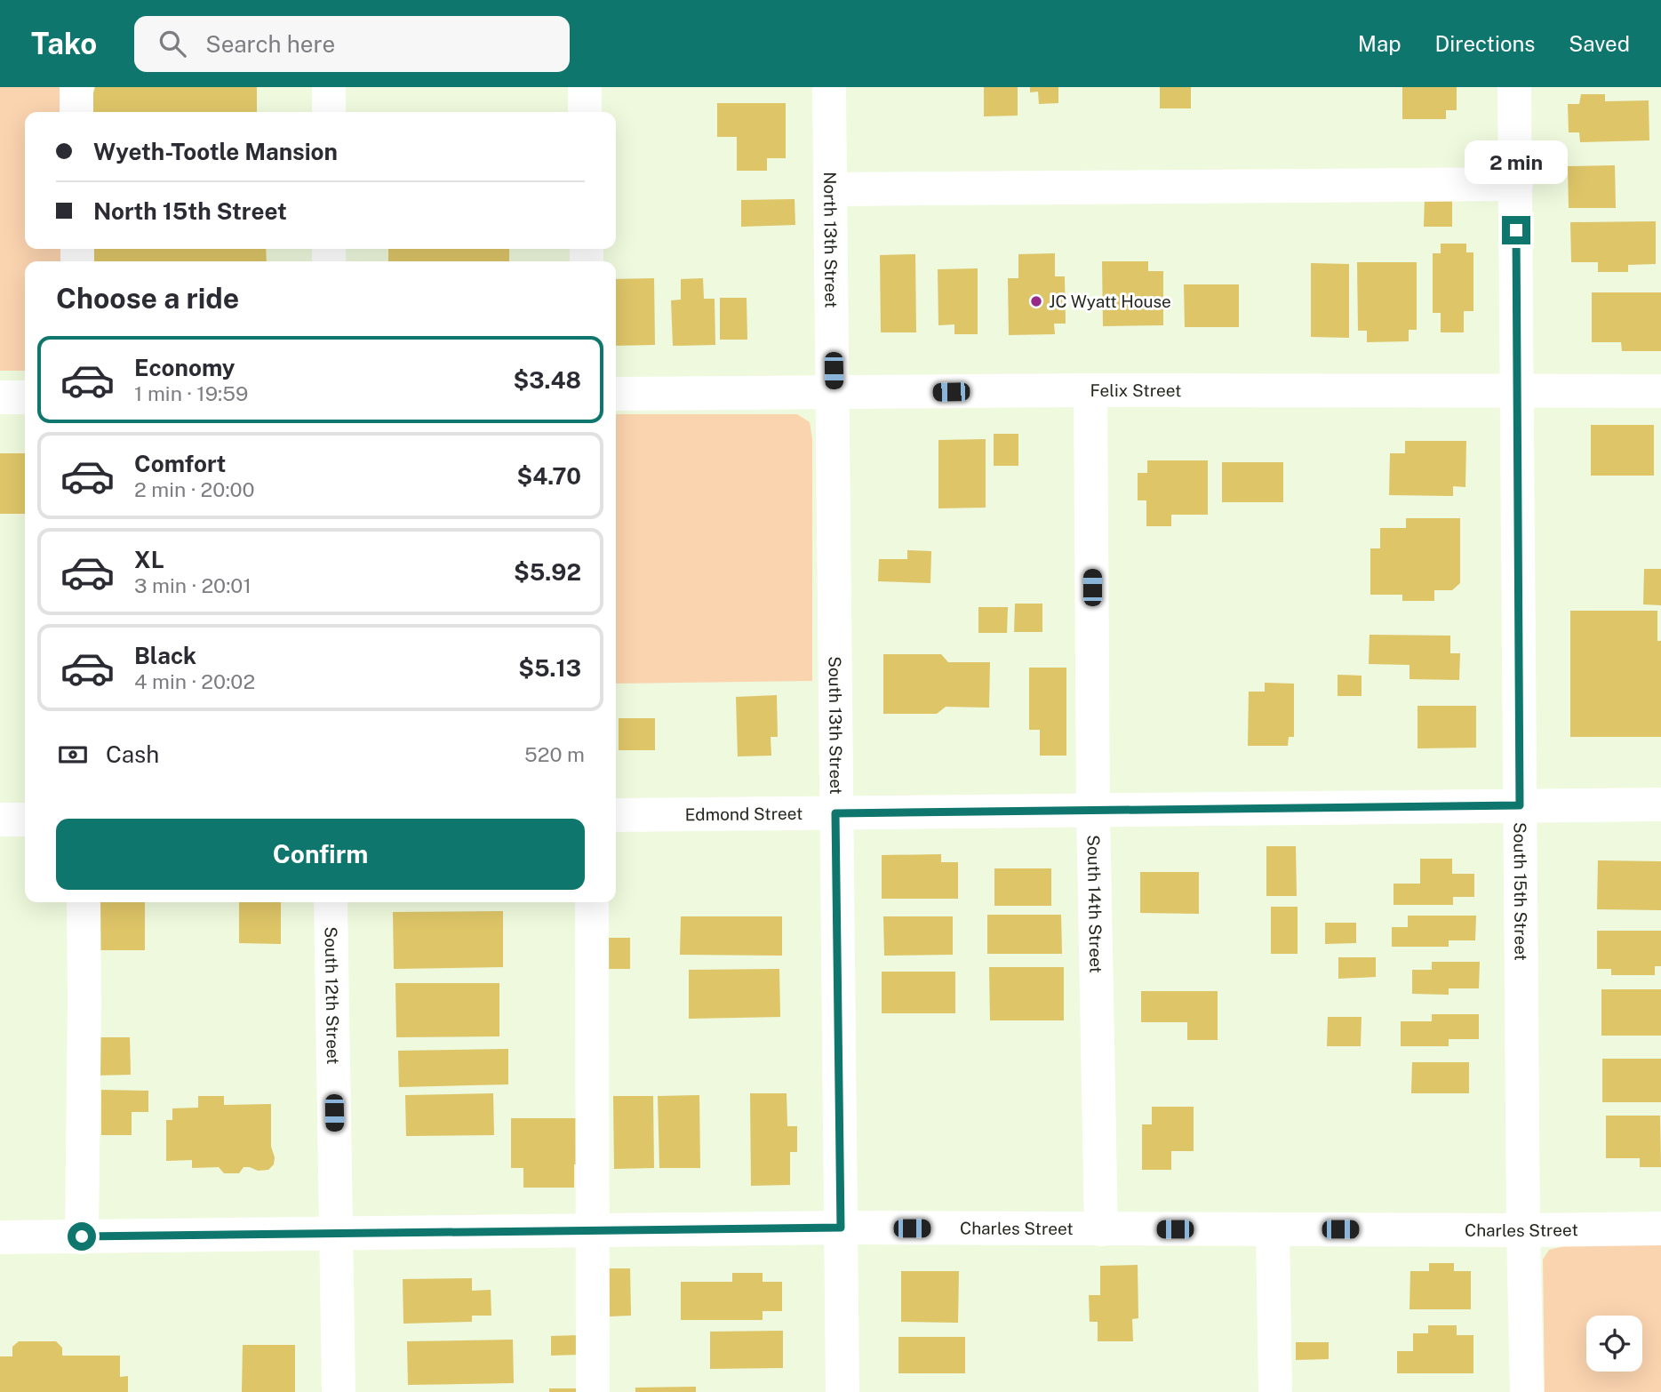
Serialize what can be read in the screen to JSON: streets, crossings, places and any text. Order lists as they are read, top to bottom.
{
  "streets": {
    "street": [
      "North 13th Street",
      "Felix Street",
      "South 13th Street",
      "Edmond Street",
      "South 15th Street",
      "South 14th Street",
      "South 12th Street",
      "Charles Street"
    ]
  },
  "crossings": [
    ["North 13th Street", "Felix Street"],
    ["North 13th Street", "South 13th Street"],
    ["Felix Street", "South 13th Street"],
    ["Felix Street", "South 15th Street"],
    ["Felix Street", "South 14th Street"],
    ["South 13th Street", "Edmond Street"],
    ["South 13th Street", "Charles Street"],
    ["Edmond Street", "South 15th Street"],
    ["Edmond Street", "South 14th Street"],
    ["South 15th Street", "Charles Street"],
    ["South 14th Street", "Charles Street"],
    ["South 12th Street", "Charles Street"]
  ],
  "places": ["JC Wyatt House"],
  "page": {
    "header": "Tako",
    "search": "Search here",
    "nav": ["Map", "Directions", "Saved"],
    "banner": ["Wyeth-Tootle Mansion", "North 15th Street"],
    "bubble": "2 min",
    "heading": "Choose a ride",
    "list": [
      {
        "name": "Economy",
        "note": "1 min · 19:59",
        "value": "$3.48"
      },
      {
        "name": "Comfort",
        "note": "2 min · 20:00",
        "value": "$4.70"
      },
      {
        "name": "XL",
        "note": "3 min · 20:01",
        "value": "$5.92"
      },
      {
        "name": "Black",
        "note": "4 min · 20:02",
        "value": "$5.13"
      }
    ],
    "pay": ["Cash", "520 m"],
    "buttons": "Confirm"
  }
}
